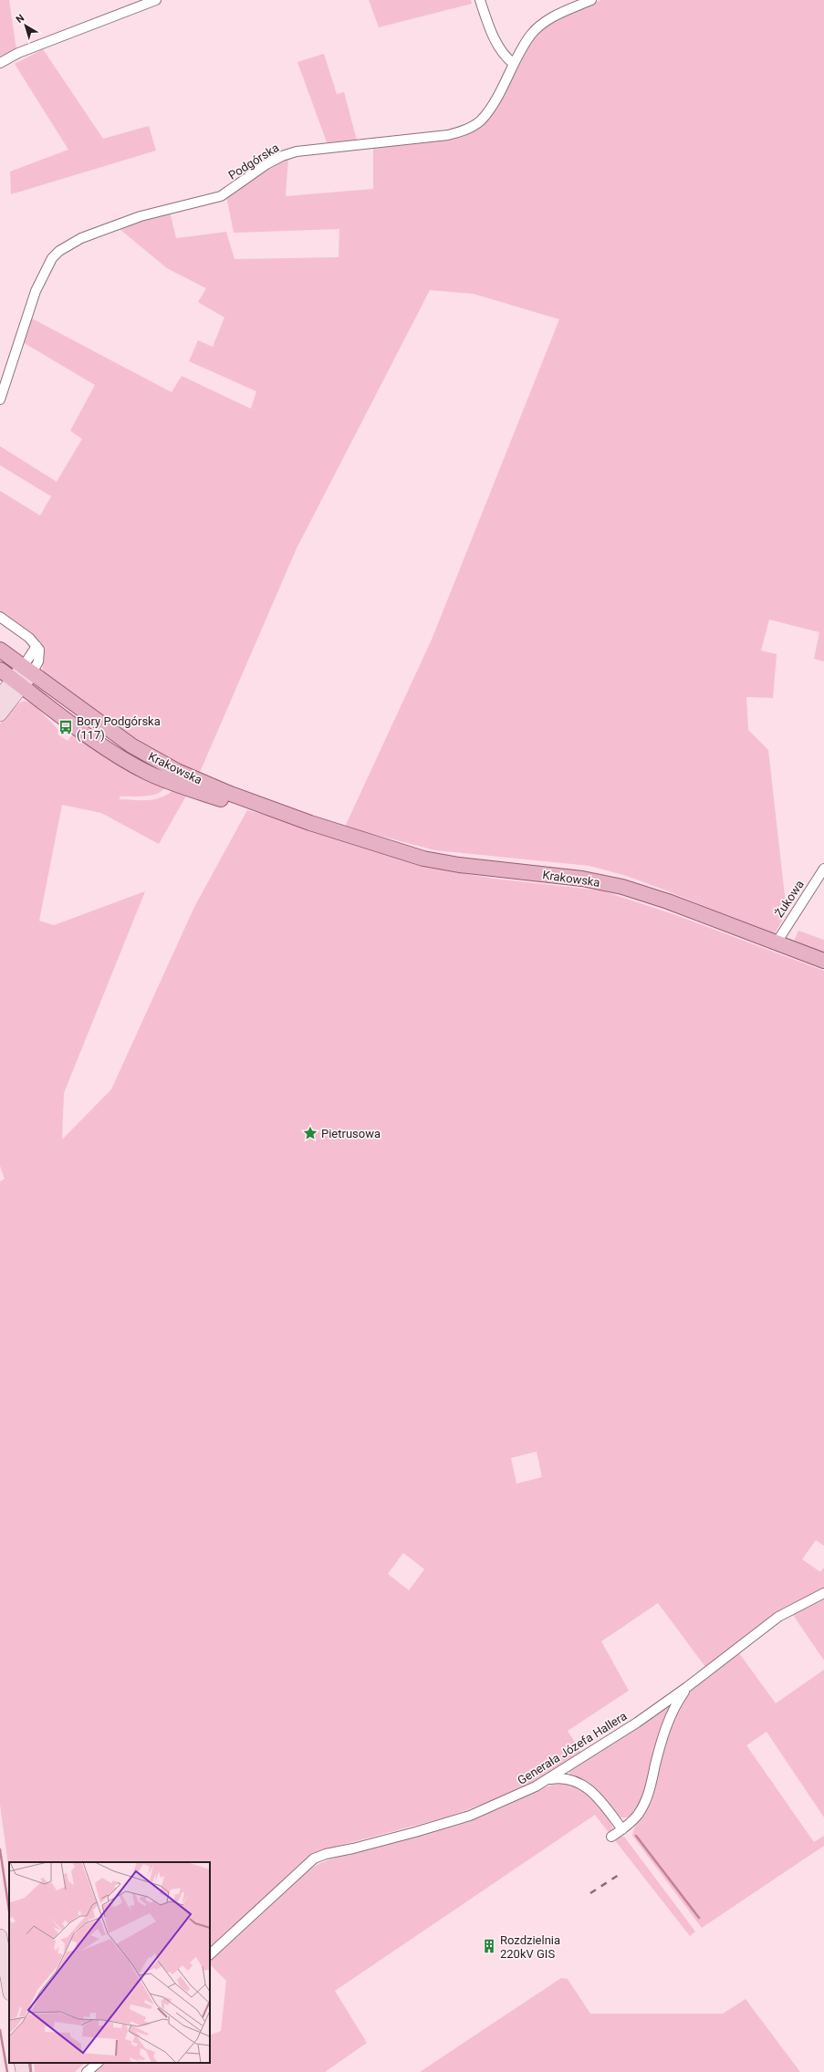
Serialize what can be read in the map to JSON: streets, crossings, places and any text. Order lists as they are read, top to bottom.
{
  "streets": {
    "main road": ["Krakowska"],
    "street": ["Podgórska", "Żukowa", "Generała Józefa Hallera"]
  },
  "crossings": [
    ["Krakowska", "Żukowa"]
  ],
  "places": {
    "bus stop": ["Bory Podgórska (117)"],
    "place": ["Pietrusowa"],
    "building": ["Rozdzielnia 220kV GIS"]
  },
  "north": "top left"
}
